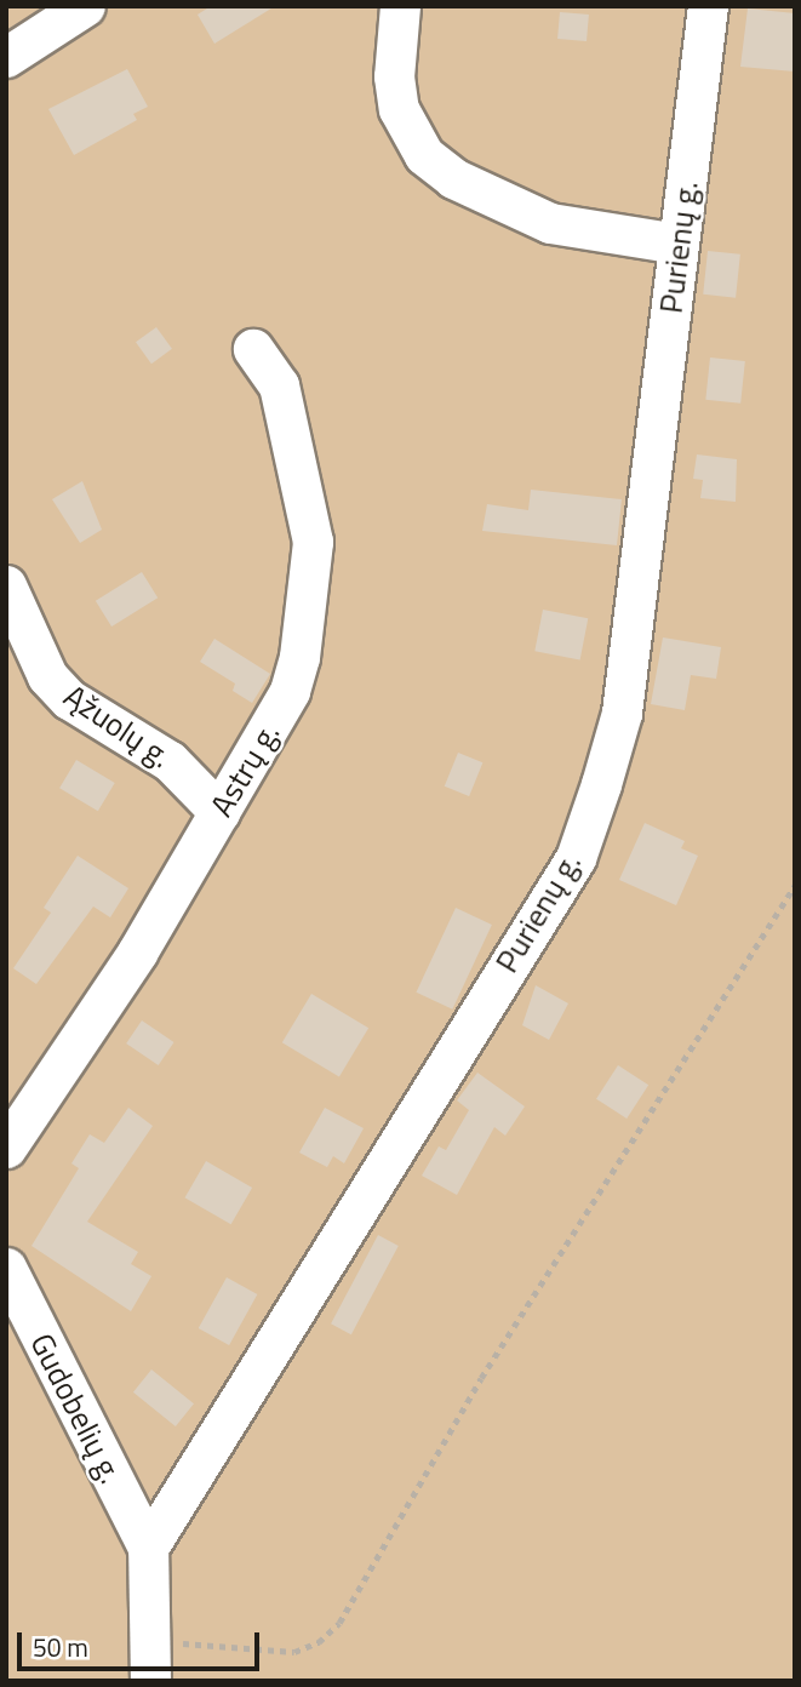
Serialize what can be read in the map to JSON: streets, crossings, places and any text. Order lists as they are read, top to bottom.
{
  "streets": {
    "street": [
      "Purienų g.",
      "Ąžuolų g.",
      "Astrų g.",
      "Gudobelių g."
    ]
  },
  "crossings": [
    ["Purienų g.", "Gudobelių g."],
    ["Ąžuolų g.", "Astrų g."]
  ],
  "scale_bar": "50 m"
}
